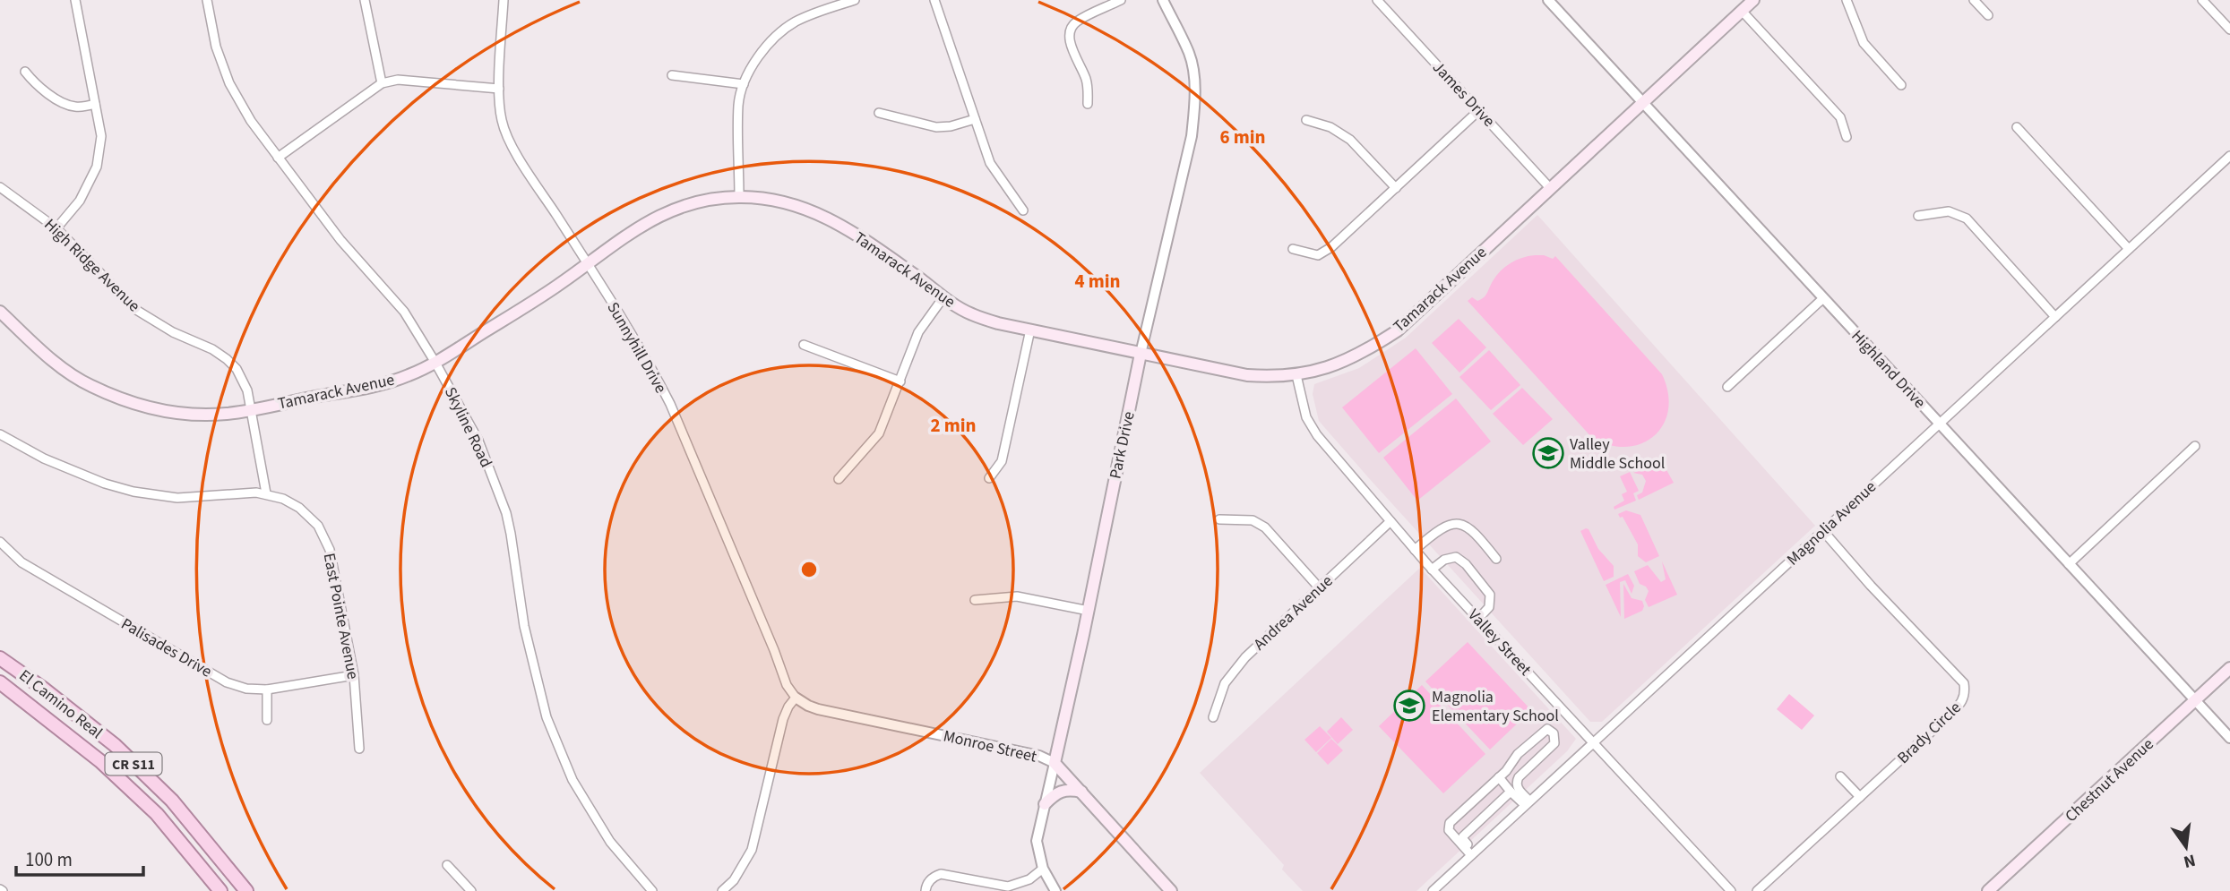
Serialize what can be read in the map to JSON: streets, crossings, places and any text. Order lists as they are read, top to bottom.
{
  "streets": {
    "main road": [
      "Tamarack Avenue",
      "Park Drive",
      "El Camino Real",
      "Monroe Street",
      "CR S11",
      "Chestnut Avenue"
    ],
    "street": [
      "James Drive",
      "High Ridge Avenue",
      "Sunnyhill Drive",
      "Highland Drive",
      "Skyline Road",
      "Magnolia Avenue",
      "Andrea Avenue",
      "East Pointe Avenue",
      "Valley Street",
      "Palisades Drive",
      "Brady Circle"
    ]
  },
  "crossings": [
    ["James Drive", "Tamarack Avenue"],
    ["High Ridge Avenue", "Tamarack Avenue"],
    ["High Ridge Avenue", "East Pointe Avenue"],
    ["Tamarack Avenue", "Sunnyhill Drive"],
    ["Tamarack Avenue", "Highland Drive"],
    ["Tamarack Avenue", "Skyline Road"],
    ["Tamarack Avenue", "Park Drive"],
    ["Tamarack Avenue", "Valley Street"],
    ["Sunnyhill Drive", "Monroe Street"],
    ["Highland Drive", "Magnolia Avenue"],
    ["Highland Drive", "Chestnut Avenue"],
    ["Park Drive", "Monroe Street"],
    ["Magnolia Avenue", "Valley Street"],
    ["Magnolia Avenue", "Brady Circle"],
    ["Andrea Avenue", "Valley Street"],
    ["East Pointe Avenue", "Palisades Drive"]
  ],
  "places": {
    "school or university": ["Valley Middle School", "Magnolia Elementary School"]
  },
  "scale_bar": "100 m",
  "north": "bottom",
  "rings": ["6 min", "4 min", "2 min"]
}
